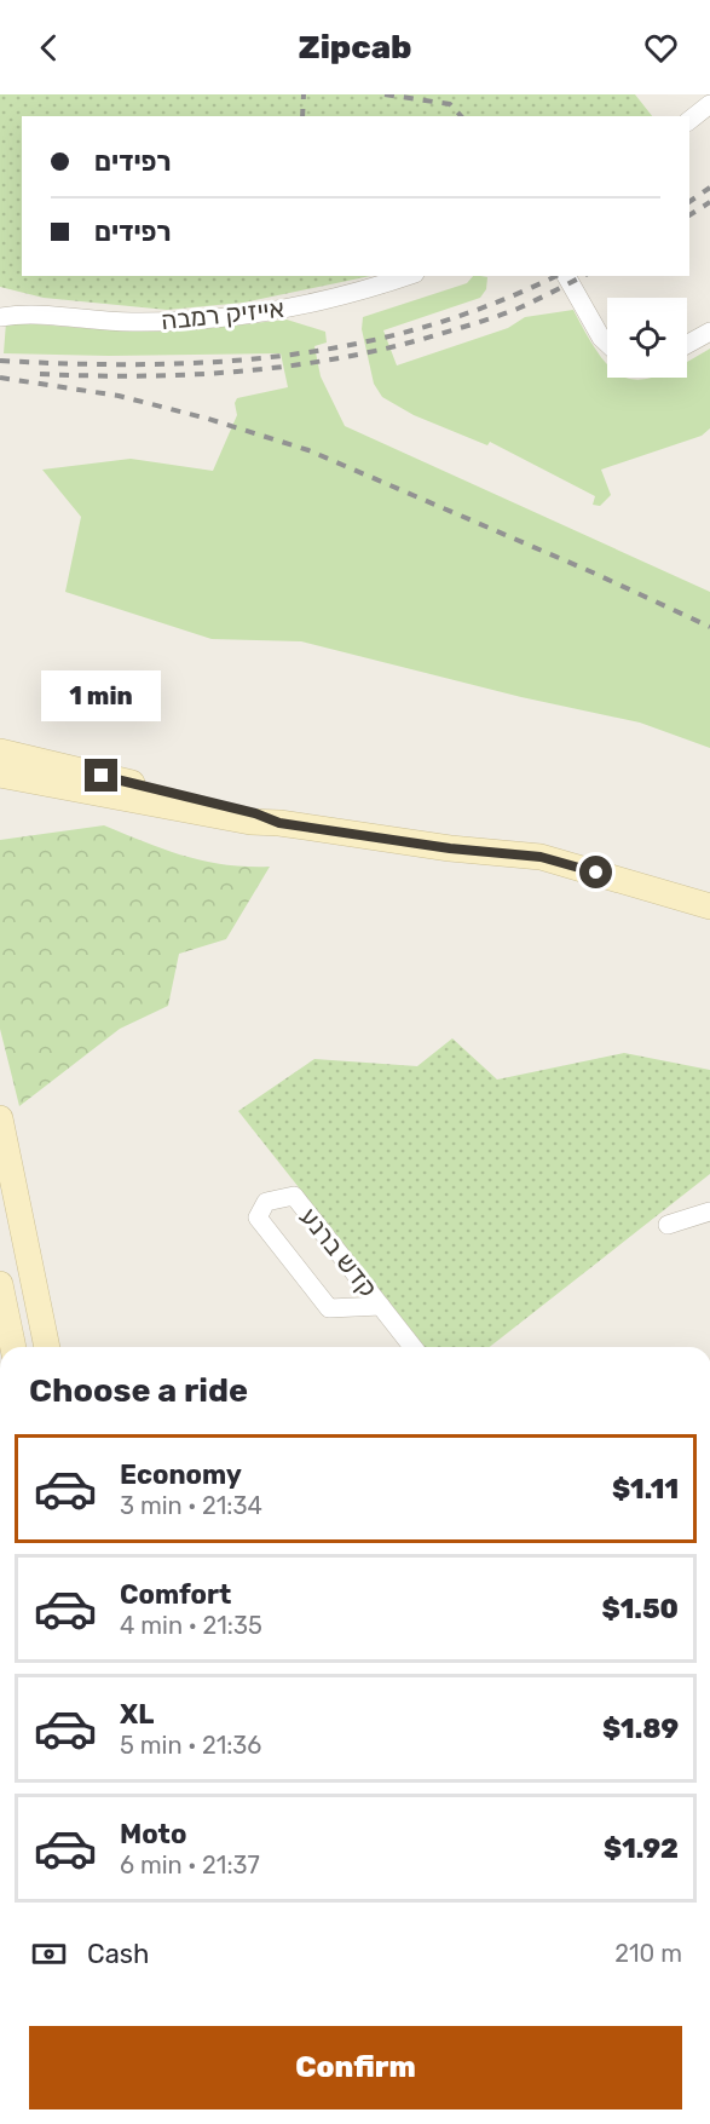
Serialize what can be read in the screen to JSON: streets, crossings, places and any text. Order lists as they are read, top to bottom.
{
  "streets": {
    "street": ["אייזיק רמבה", "קדש ברנע"]
  },
  "page": {
    "header": "Zipcab",
    "banner": ["רפידים", "רפידים"],
    "bubble": "1 min",
    "heading": "Choose a ride",
    "list": [
      {
        "name": "Economy",
        "note": "3 min · 21:34",
        "value": "$1.11"
      },
      {
        "name": "Comfort",
        "note": "4 min · 21:35",
        "value": "$1.50"
      },
      {
        "name": "XL",
        "note": "5 min · 21:36",
        "value": "$1.89"
      },
      {
        "name": "Moto",
        "note": "6 min · 21:37",
        "value": "$1.92"
      }
    ],
    "pay": ["Cash", "210 m"],
    "buttons": "Confirm"
  }
}
